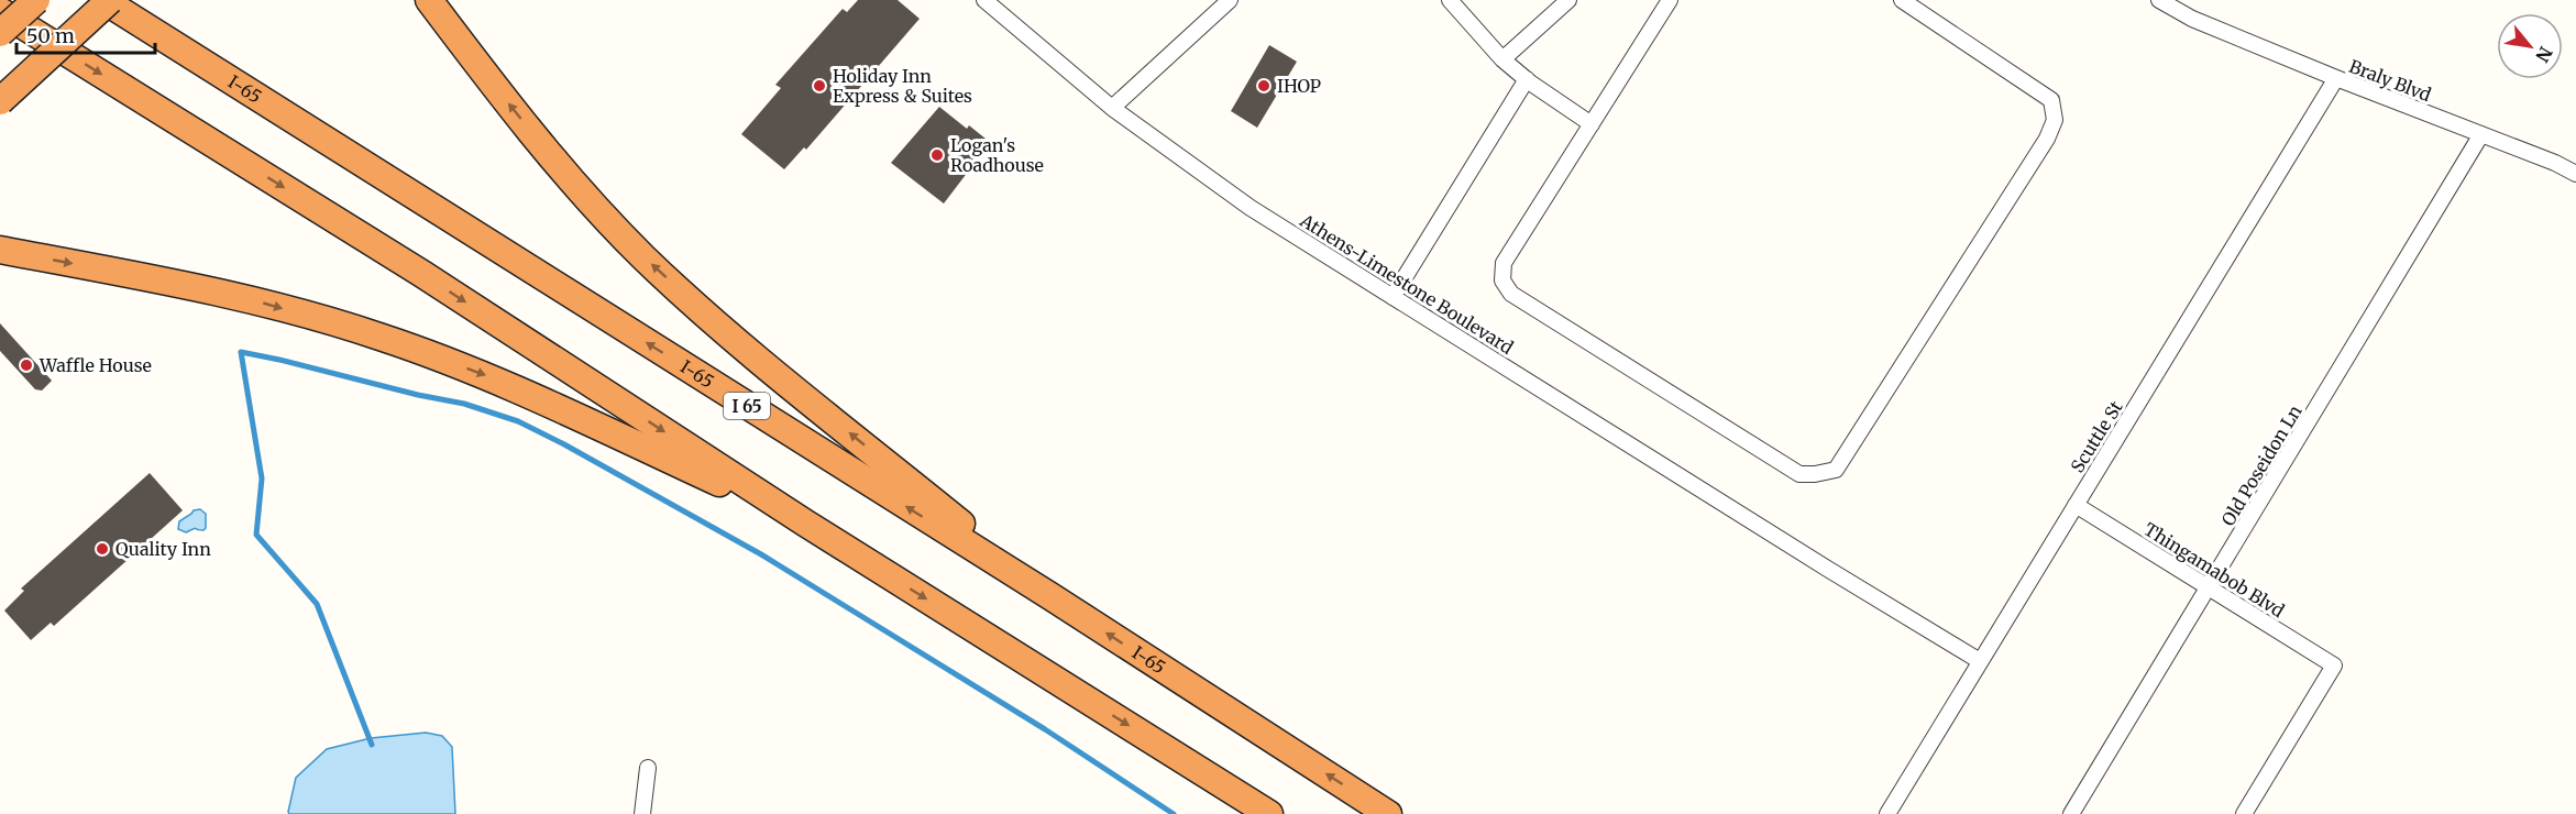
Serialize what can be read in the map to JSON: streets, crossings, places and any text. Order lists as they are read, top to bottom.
{
  "streets": {
    "highway": ["I-65", "I 65"],
    "street": [
      "Braly Blvd",
      "Athens-Limestone Boulevard",
      "Scuttle St",
      "Old Poseidon Ln",
      "Thingamabob Blvd"
    ]
  },
  "crossings": [
    ["Braly Blvd", "Scuttle St"],
    ["Braly Blvd", "Old Poseidon Ln"],
    ["Athens-Limestone Boulevard", "Scuttle St"],
    ["Scuttle St", "Thingamabob Blvd"],
    ["Old Poseidon Ln", "Thingamabob Blvd"]
  ],
  "places": [
    "Holiday Inn Express & Suites",
    "IHOP",
    "Logan's Roadhouse",
    "Waffle House",
    "Quality Inn"
  ],
  "scale_bar": "50 m",
  "north": "bottom right"
}
